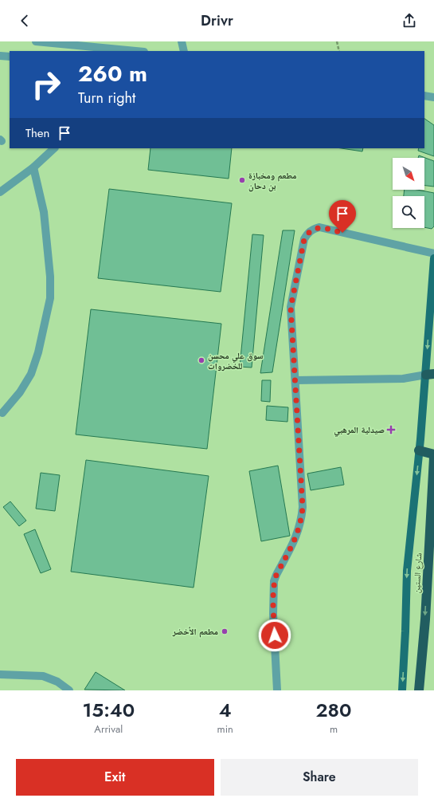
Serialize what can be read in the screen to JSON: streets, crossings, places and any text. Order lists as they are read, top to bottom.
{
  "streets": {
    "highway": ["شارع الستين"]
  },
  "one_way": ["شارع الستين"],
  "places": {
    "other": ["مطعم ومخبازة بن دحان", "سوق علي محسن للخضروات", "مطعم الأخضر"],
    "health": ["صيدلية المرهبي"]
  },
  "north": "bottom right",
  "page": {
    "header": "Drivr",
    "turn": ["260 m", "Turn right"],
    "then": "Then",
    "eta": [
      "15:40",
      "Arrival",
      "4",
      "min",
      "280",
      "m"
    ],
    "buttons": ["Exit", "Share"]
  }
}
